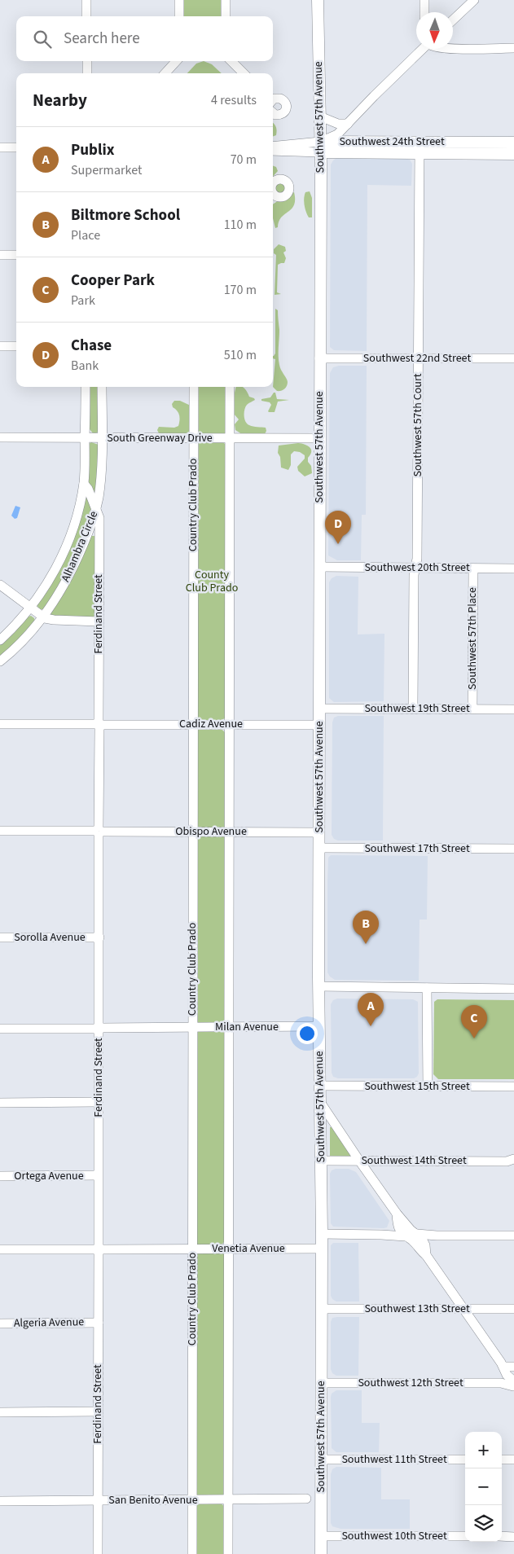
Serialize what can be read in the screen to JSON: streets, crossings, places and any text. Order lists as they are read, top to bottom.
{
  "streets": {
    "main road": ["Southwest 57th Avenue", "Southwest 24th Street"],
    "street": [
      "Southwest 22nd Street",
      "Southwest 57th Court",
      "South Greenway Drive",
      "Country Club Prado",
      "Alhambra Circle",
      "Southwest 20th Street",
      "Ferdinand Street",
      "Southwest 57th Place",
      "Southwest 19th Street",
      "Cadiz Avenue",
      "Obispo Avenue",
      "Southwest 17th Street",
      "Sorolla Avenue",
      "Milan Avenue",
      "Southwest 15th Street",
      "Southwest 14th Street",
      "Ortega Avenue",
      "Venetia Avenue",
      "Southwest 13th Street",
      "Algeria Avenue",
      "Southwest 12th Street",
      "Southwest 11th Street",
      "San Benito Avenue",
      "Southwest 10th Street"
    ]
  },
  "crossings": [
    ["Southwest 57th Avenue", "Southwest 24th Street"],
    ["Southwest 57th Avenue", "Southwest 22nd Street"],
    ["Southwest 57th Avenue", "South Greenway Drive"],
    ["Southwest 57th Avenue", "Southwest 20th Street"],
    ["Southwest 57th Avenue", "Southwest 19th Street"],
    ["Southwest 57th Avenue", "Cadiz Avenue"],
    ["Southwest 57th Avenue", "Obispo Avenue"],
    ["Southwest 57th Avenue", "Southwest 17th Street"],
    ["Southwest 57th Avenue", "Milan Avenue"],
    ["Southwest 57th Avenue", "Southwest 15th Street"],
    ["Southwest 57th Avenue", "Southwest 14th Street"],
    ["Southwest 57th Avenue", "Venetia Avenue"],
    ["Southwest 57th Avenue", "Southwest 13th Street"],
    ["Southwest 57th Avenue", "Southwest 12th Street"],
    ["Southwest 57th Avenue", "Southwest 11th Street"],
    ["Southwest 57th Avenue", "Southwest 10th Street"],
    ["Southwest 24th Street", "Southwest 57th Court"],
    ["Southwest 22nd Street", "Southwest 57th Court"],
    ["Southwest 57th Court", "Southwest 20th Street"],
    ["Southwest 57th Court", "Southwest 19th Street"],
    ["South Greenway Drive", "Country Club Prado"],
    ["South Greenway Drive", "Alhambra Circle"],
    ["Country Club Prado", "Cadiz Avenue"],
    ["Country Club Prado", "Obispo Avenue"],
    ["Country Club Prado", "Milan Avenue"],
    ["Country Club Prado", "Venetia Avenue"],
    ["Country Club Prado", "San Benito Avenue"],
    ["Alhambra Circle", "Ferdinand Street"],
    ["Southwest 20th Street", "Southwest 57th Place"],
    ["Ferdinand Street", "Cadiz Avenue"],
    ["Ferdinand Street", "Obispo Avenue"],
    ["Ferdinand Street", "Sorolla Avenue"],
    ["Ferdinand Street", "Milan Avenue"],
    ["Ferdinand Street", "Ortega Avenue"],
    ["Ferdinand Street", "Venetia Avenue"],
    ["Ferdinand Street", "Algeria Avenue"],
    ["Ferdinand Street", "San Benito Avenue"],
    ["Southwest 57th Place", "Southwest 19th Street"]
  ],
  "parks": ["County Club Prado"],
  "north": "bottom",
  "page": {
    "search": "Search here",
    "heading": ["Nearby", "4 results"],
    "list": [
      {
        "mark": "A",
        "name": "Publix",
        "note": "Supermarket",
        "value": "70 m"
      },
      {
        "mark": "B",
        "name": "Biltmore School",
        "note": "Place",
        "value": "110 m"
      },
      {
        "mark": "C",
        "name": "Cooper Park",
        "note": "Park",
        "value": "170 m"
      },
      {
        "mark": "D",
        "name": "Chase",
        "note": "Bank",
        "value": "510 m"
      }
    ],
    "pins": [
      "D",
      "B",
      "A",
      "C"
    ],
    "map_buttons": ["+", "−"]
  }
}
